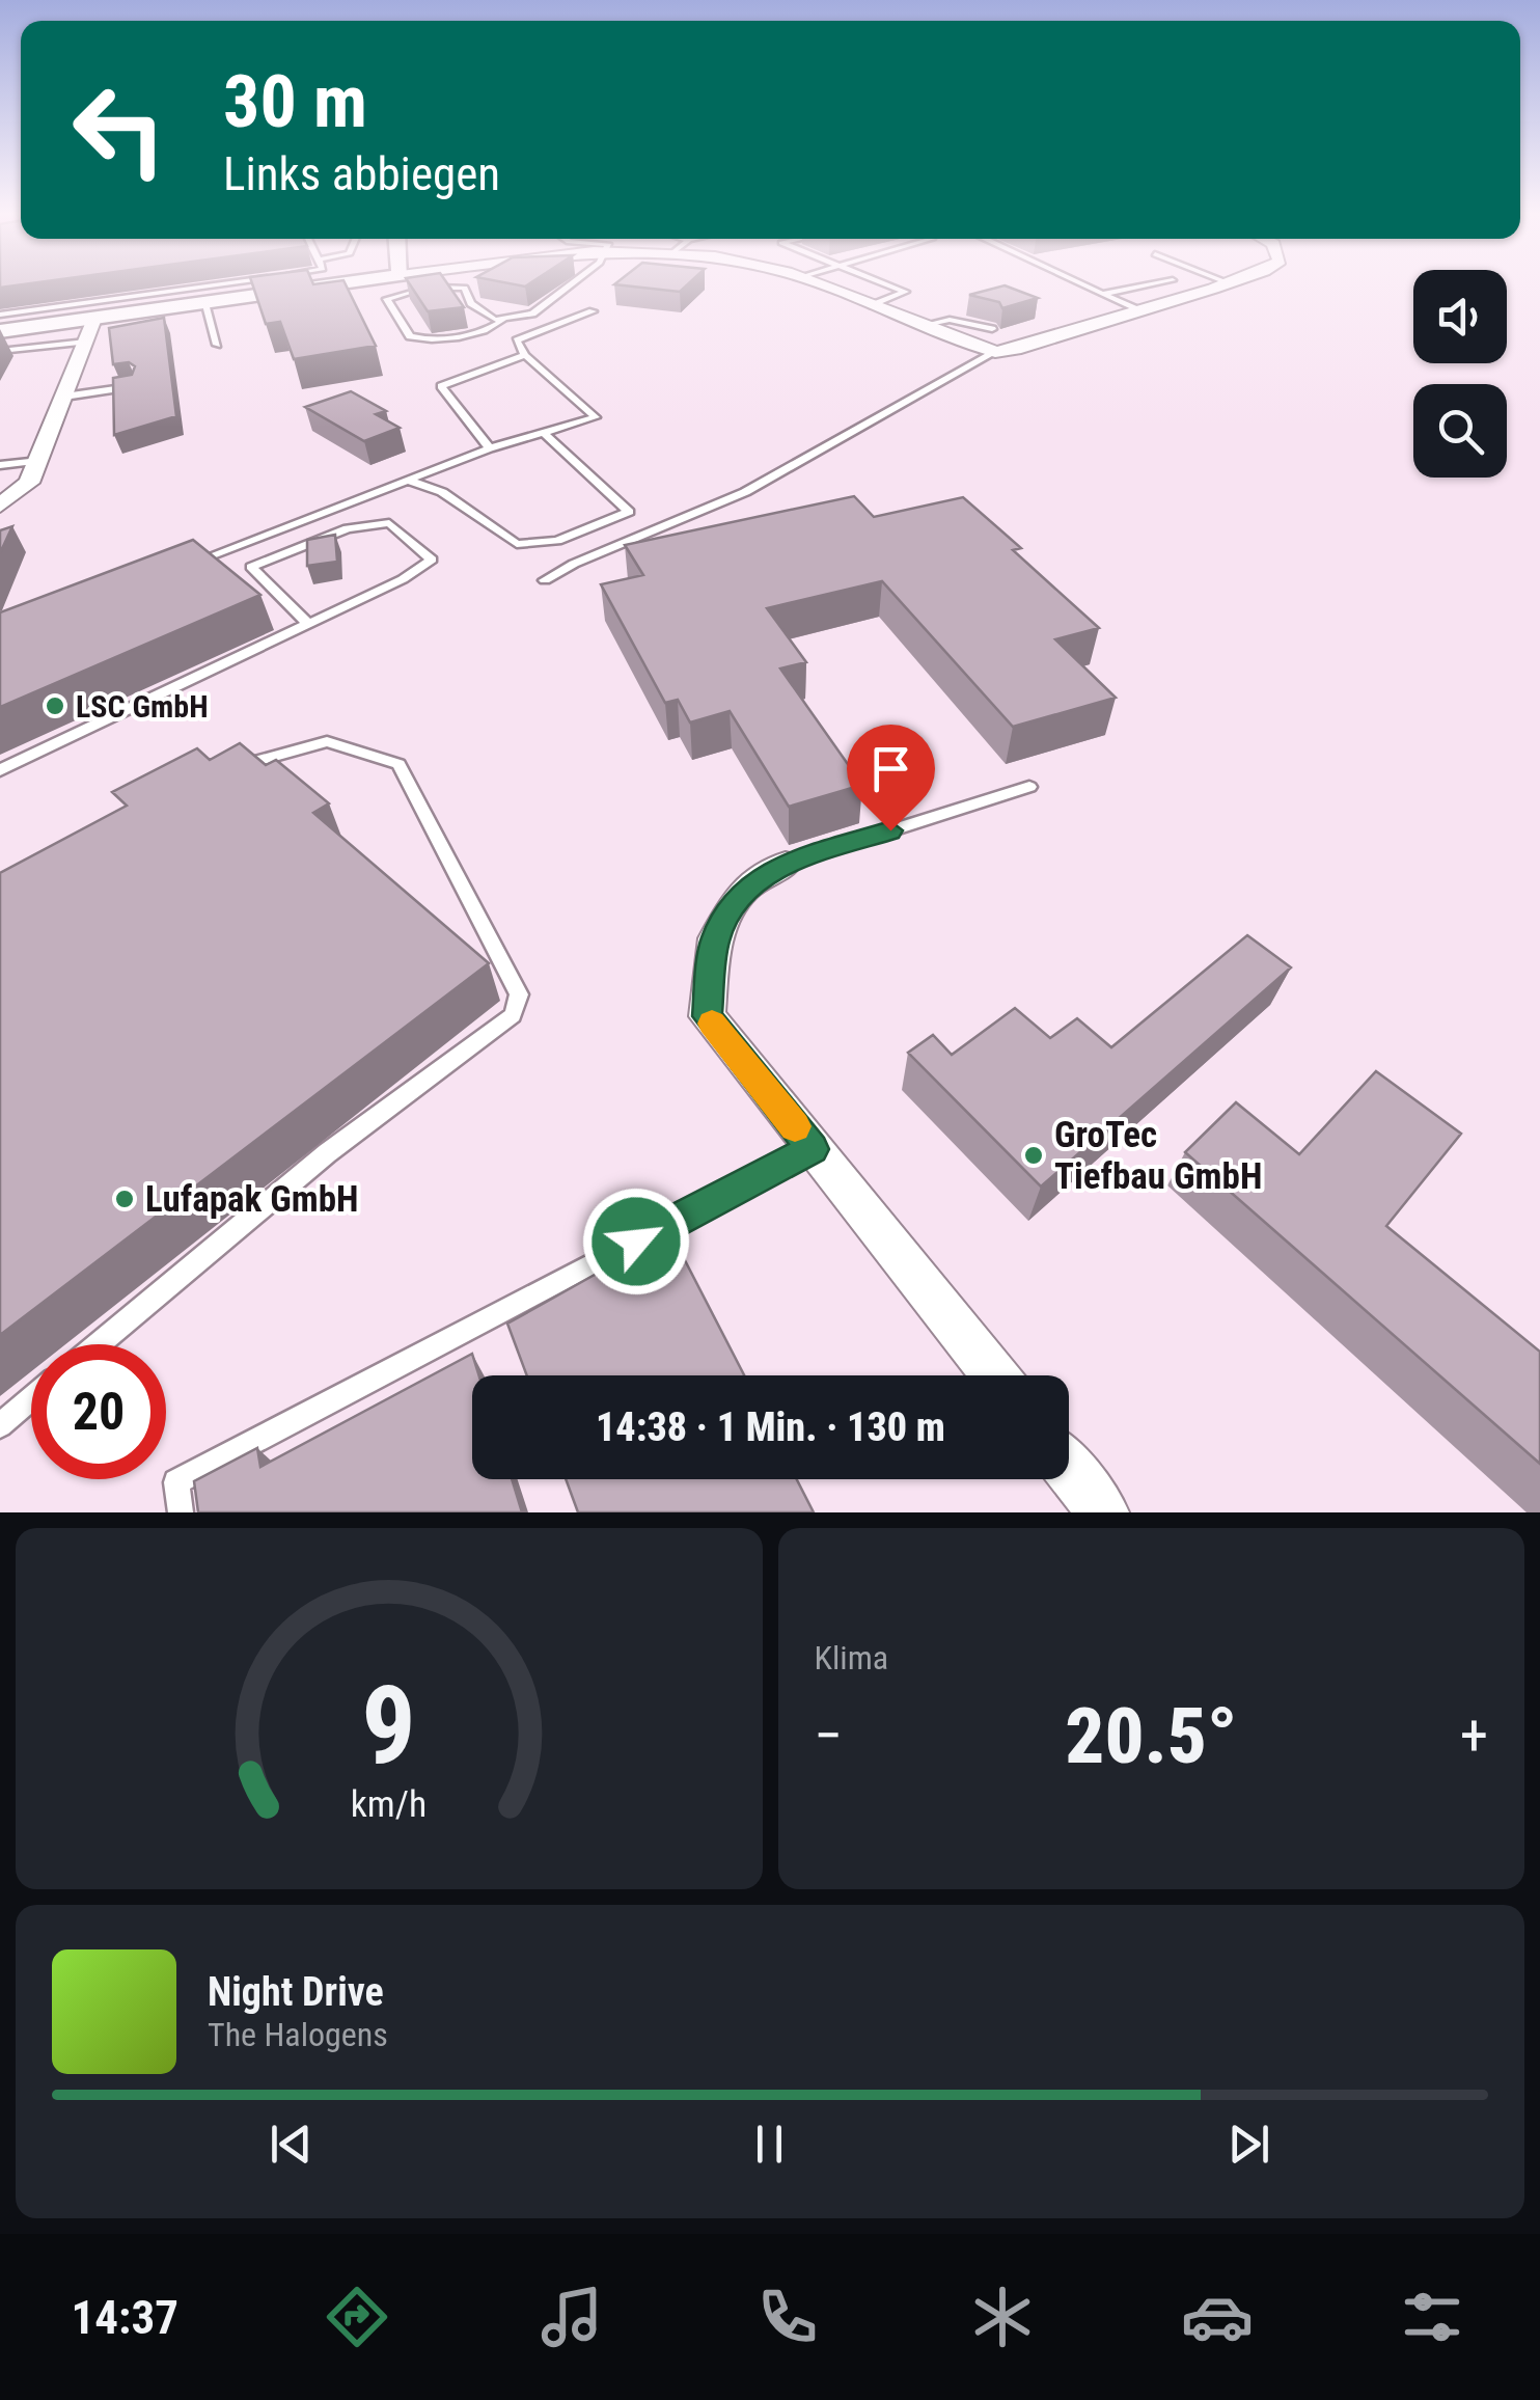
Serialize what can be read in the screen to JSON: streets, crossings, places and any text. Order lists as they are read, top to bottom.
{
  "places": ["LSC GmbH", "GroTec Tiefbau GmbH", "Lufapak GmbH"],
  "page": {
    "turn": ["30 m", "Links abbiegen"],
    "limit": "20",
    "trip": "14:38 · 1 Min. · 130 m",
    "tile": "Klima",
    "heat": ["−", "20.5°", "+"],
    "song": ["Night Drive", "The Halogens"],
    "tabs": "14:37",
    "gauge": ["9", "km/h"]
  }
}
